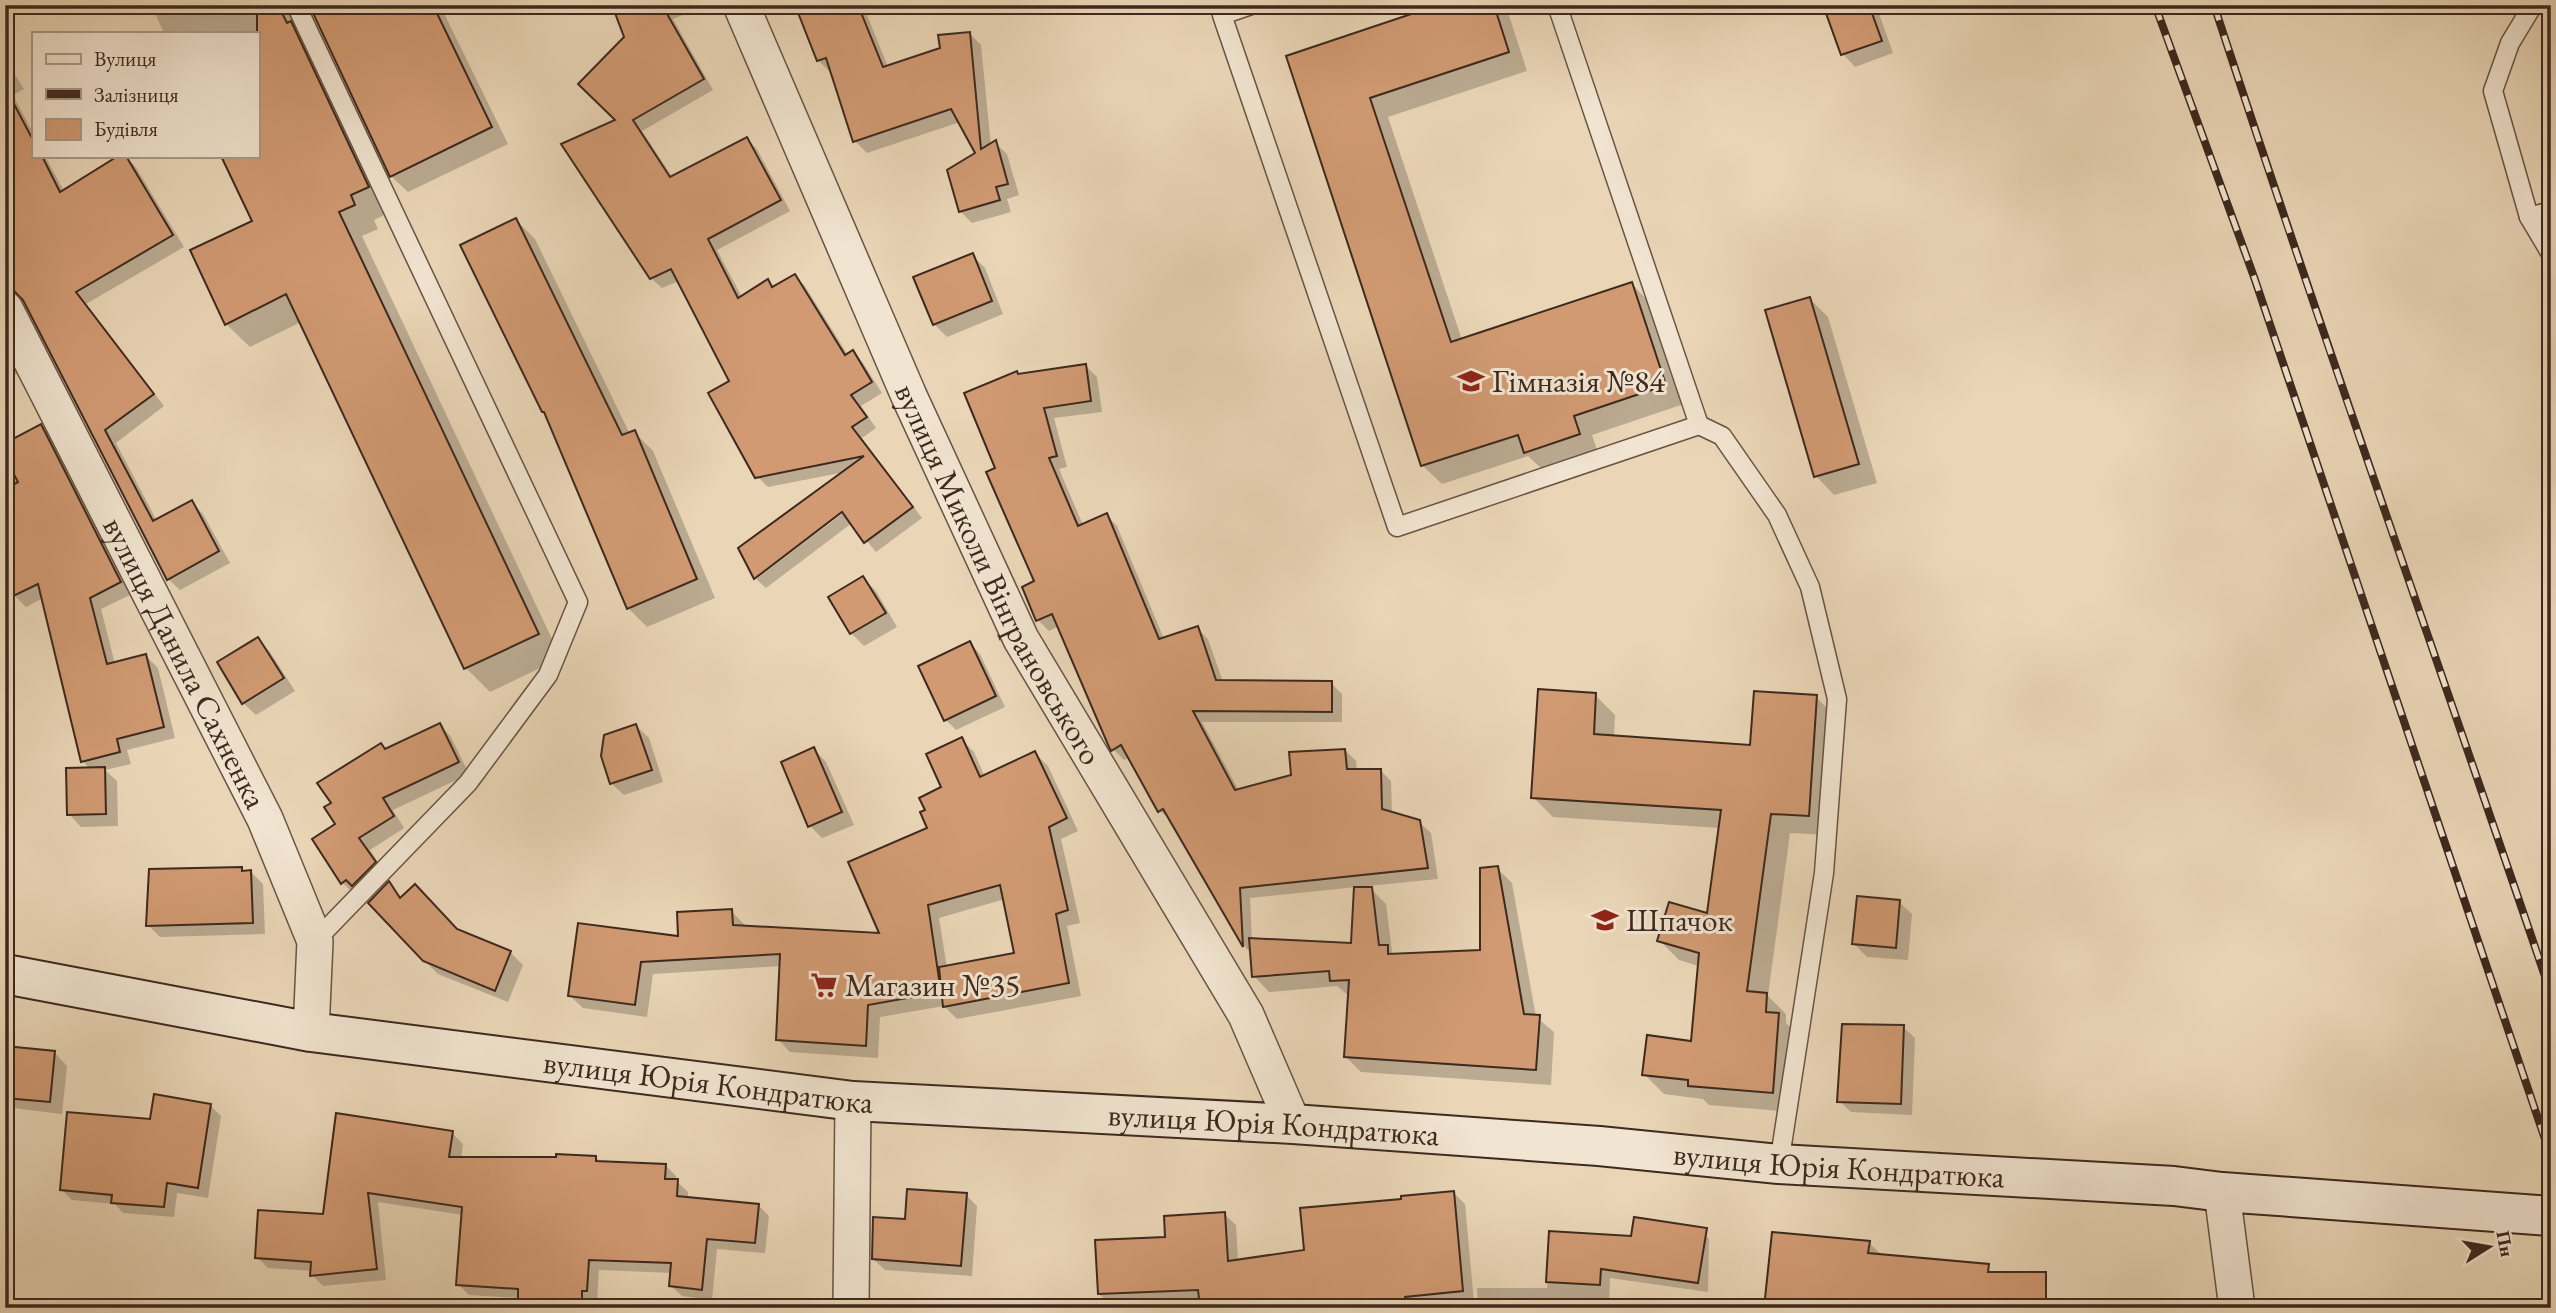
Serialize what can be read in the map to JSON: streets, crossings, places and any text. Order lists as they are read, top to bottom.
{
  "streets": {
    "street": ["вулиця Миколи Вінграновського", "вулиця Данила Сахненка", "вулиця Юрія Кондратюка"]
  },
  "crossings": [
    ["вулиця Миколи Вінграновського", "вулиця Юрія Кондратюка"],
    ["вулиця Данила Сахненка", "вулиця Юрія Кондратюка"]
  ],
  "places": {
    "school or university": ["Гімназія №84", "Шпачок"],
    "supermarket": ["Магазин №35"]
  },
  "legend": ["Вулиця", "Залізниця", "Будівля"],
  "north": "right"
}
